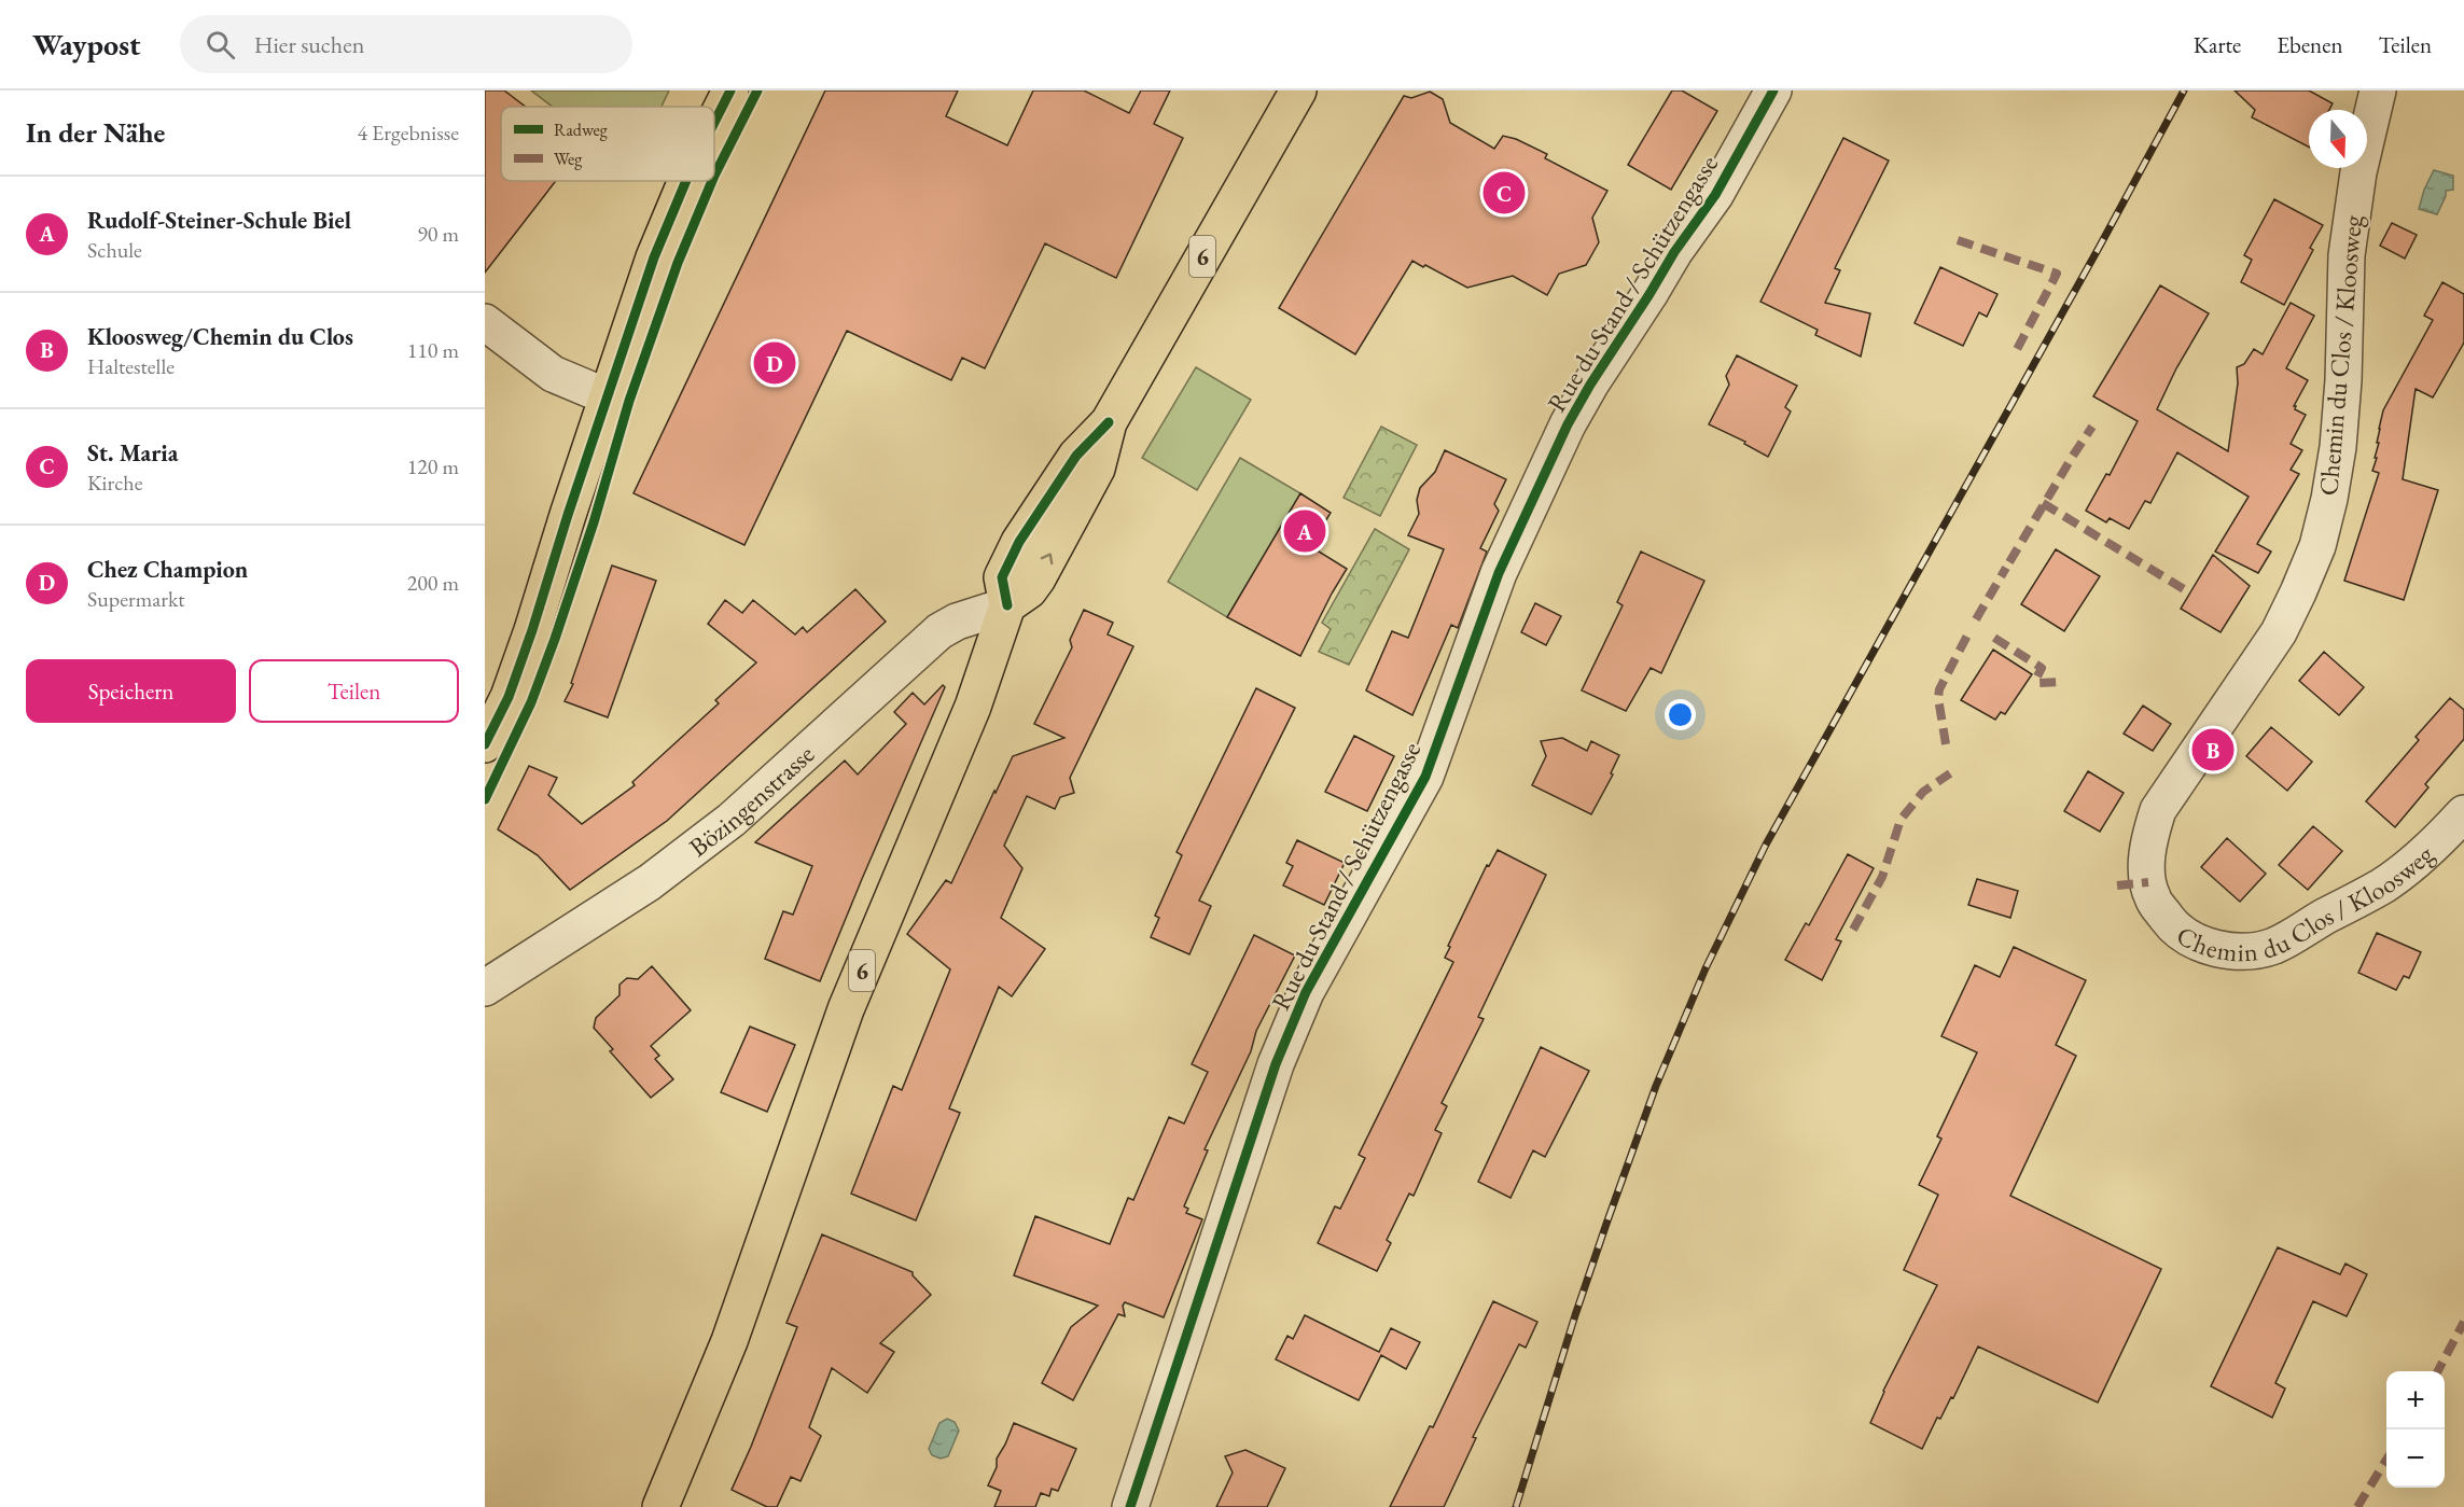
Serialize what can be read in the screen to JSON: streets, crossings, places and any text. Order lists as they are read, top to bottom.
{
  "streets": {
    "main road": ["6"],
    "street": ["Rue du Stand / Schützengasse", "Chemin du Clos / Kloosweg", "Bözingenstrasse"]
  },
  "crossings": [
    ["6", "Bözingenstrasse"]
  ],
  "legend": ["Radweg", "Weg"],
  "north": "bottom",
  "page": {
    "header": "Waypost",
    "search": "Hier suchen",
    "nav": ["Karte", "Ebenen", "Teilen"],
    "heading": ["In der Nähe", "4 Ergebnisse"],
    "pins": [
      "C",
      "D",
      "A",
      "B"
    ],
    "list": [
      {
        "mark": "A",
        "name": "Rudolf-Steiner-Schule Biel",
        "note": "Schule",
        "value": "90 m"
      },
      {
        "mark": "B",
        "name": "Kloosweg/Chemin du Clos",
        "note": "Haltestelle",
        "value": "110 m"
      },
      {
        "mark": "C",
        "name": "St. Maria",
        "note": "Kirche",
        "value": "120 m"
      },
      {
        "mark": "D",
        "name": "Chez Champion",
        "note": "Supermarkt",
        "value": "200 m"
      }
    ],
    "buttons": ["Speichern", "Teilen"],
    "map_buttons": ["+", "−"]
  }
}
